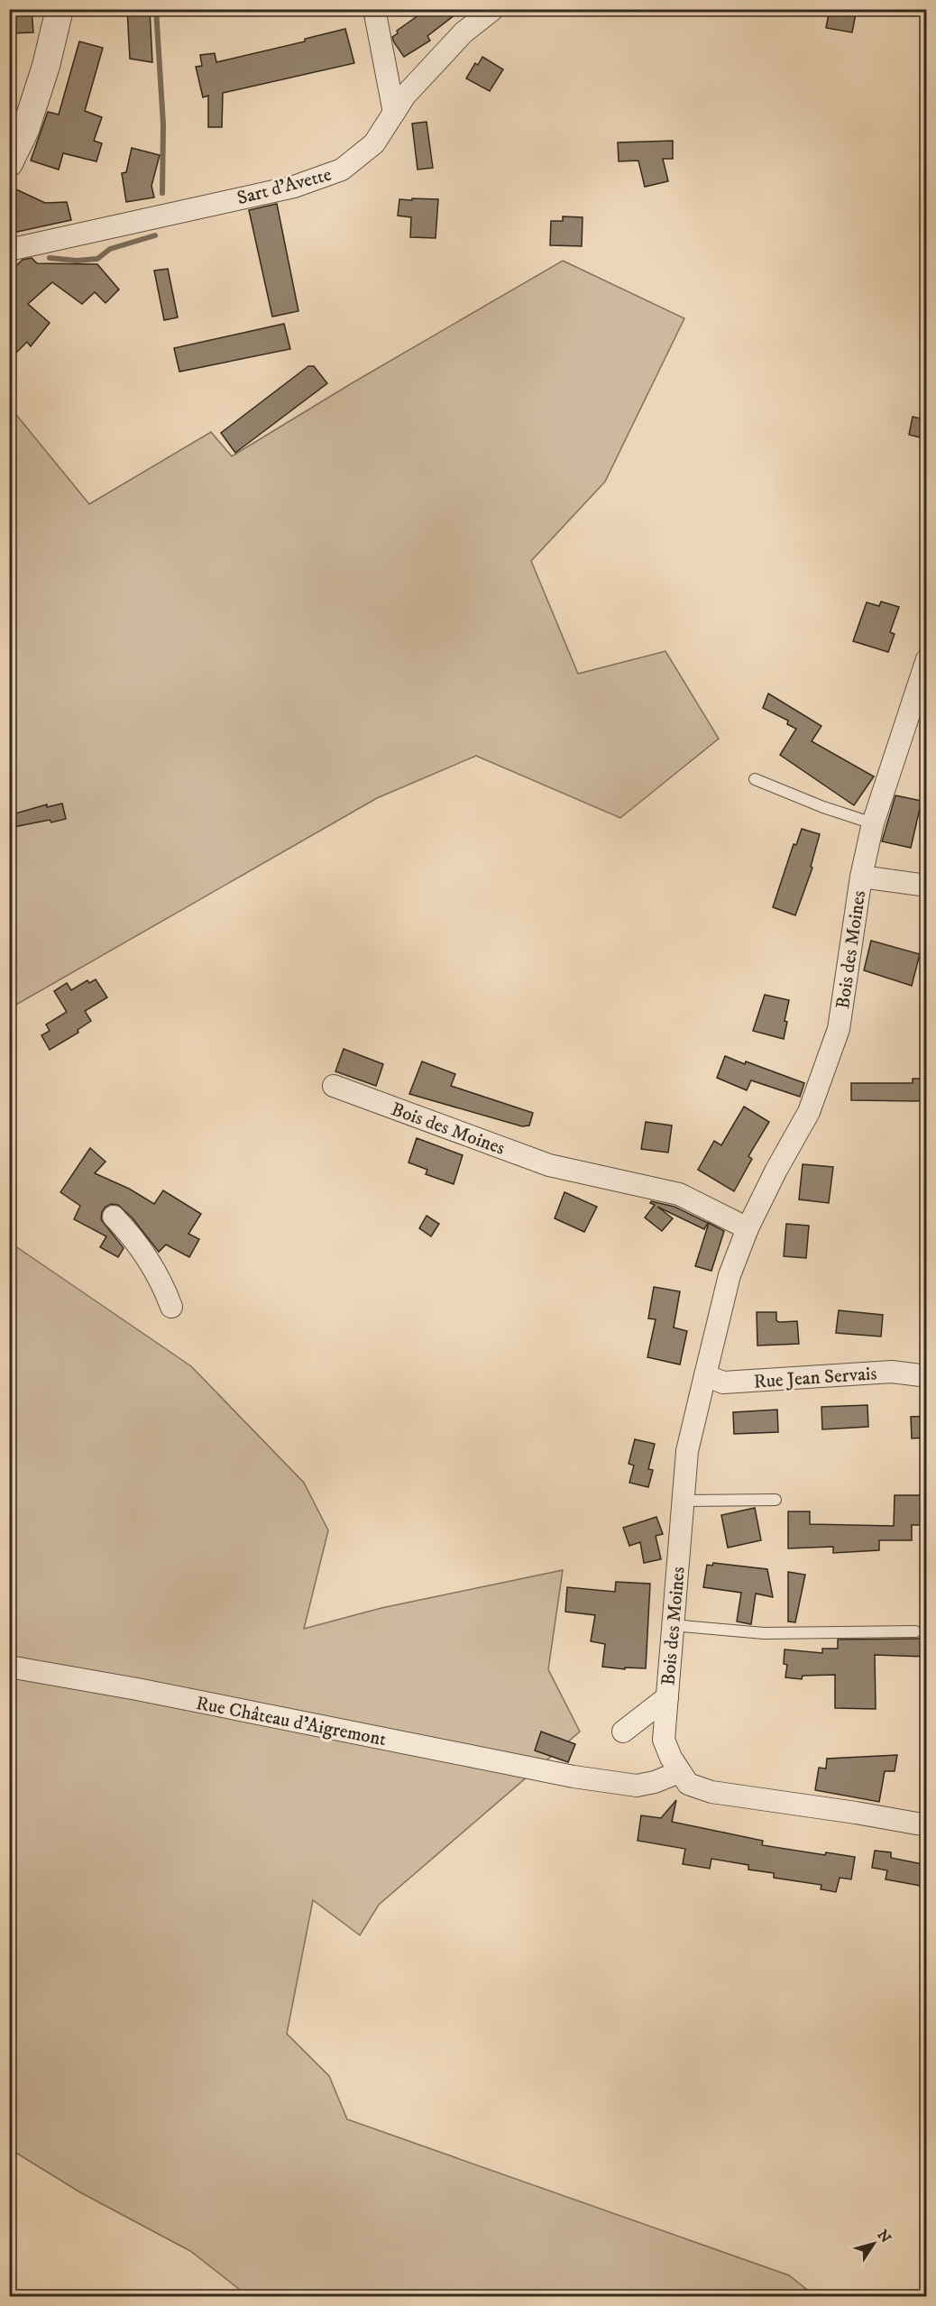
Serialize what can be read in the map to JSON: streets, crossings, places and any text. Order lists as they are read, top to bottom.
{
  "streets": {
    "street": [
      "Sart d'Avette",
      "Bois des Moines",
      "Rue Jean Servais",
      "Rue Château d'Aigremont"
    ]
  },
  "crossings": [
    ["Bois des Moines", "Rue Jean Servais"],
    ["Bois des Moines", "Rue Château d'Aigremont"]
  ],
  "north": "top right"
}
